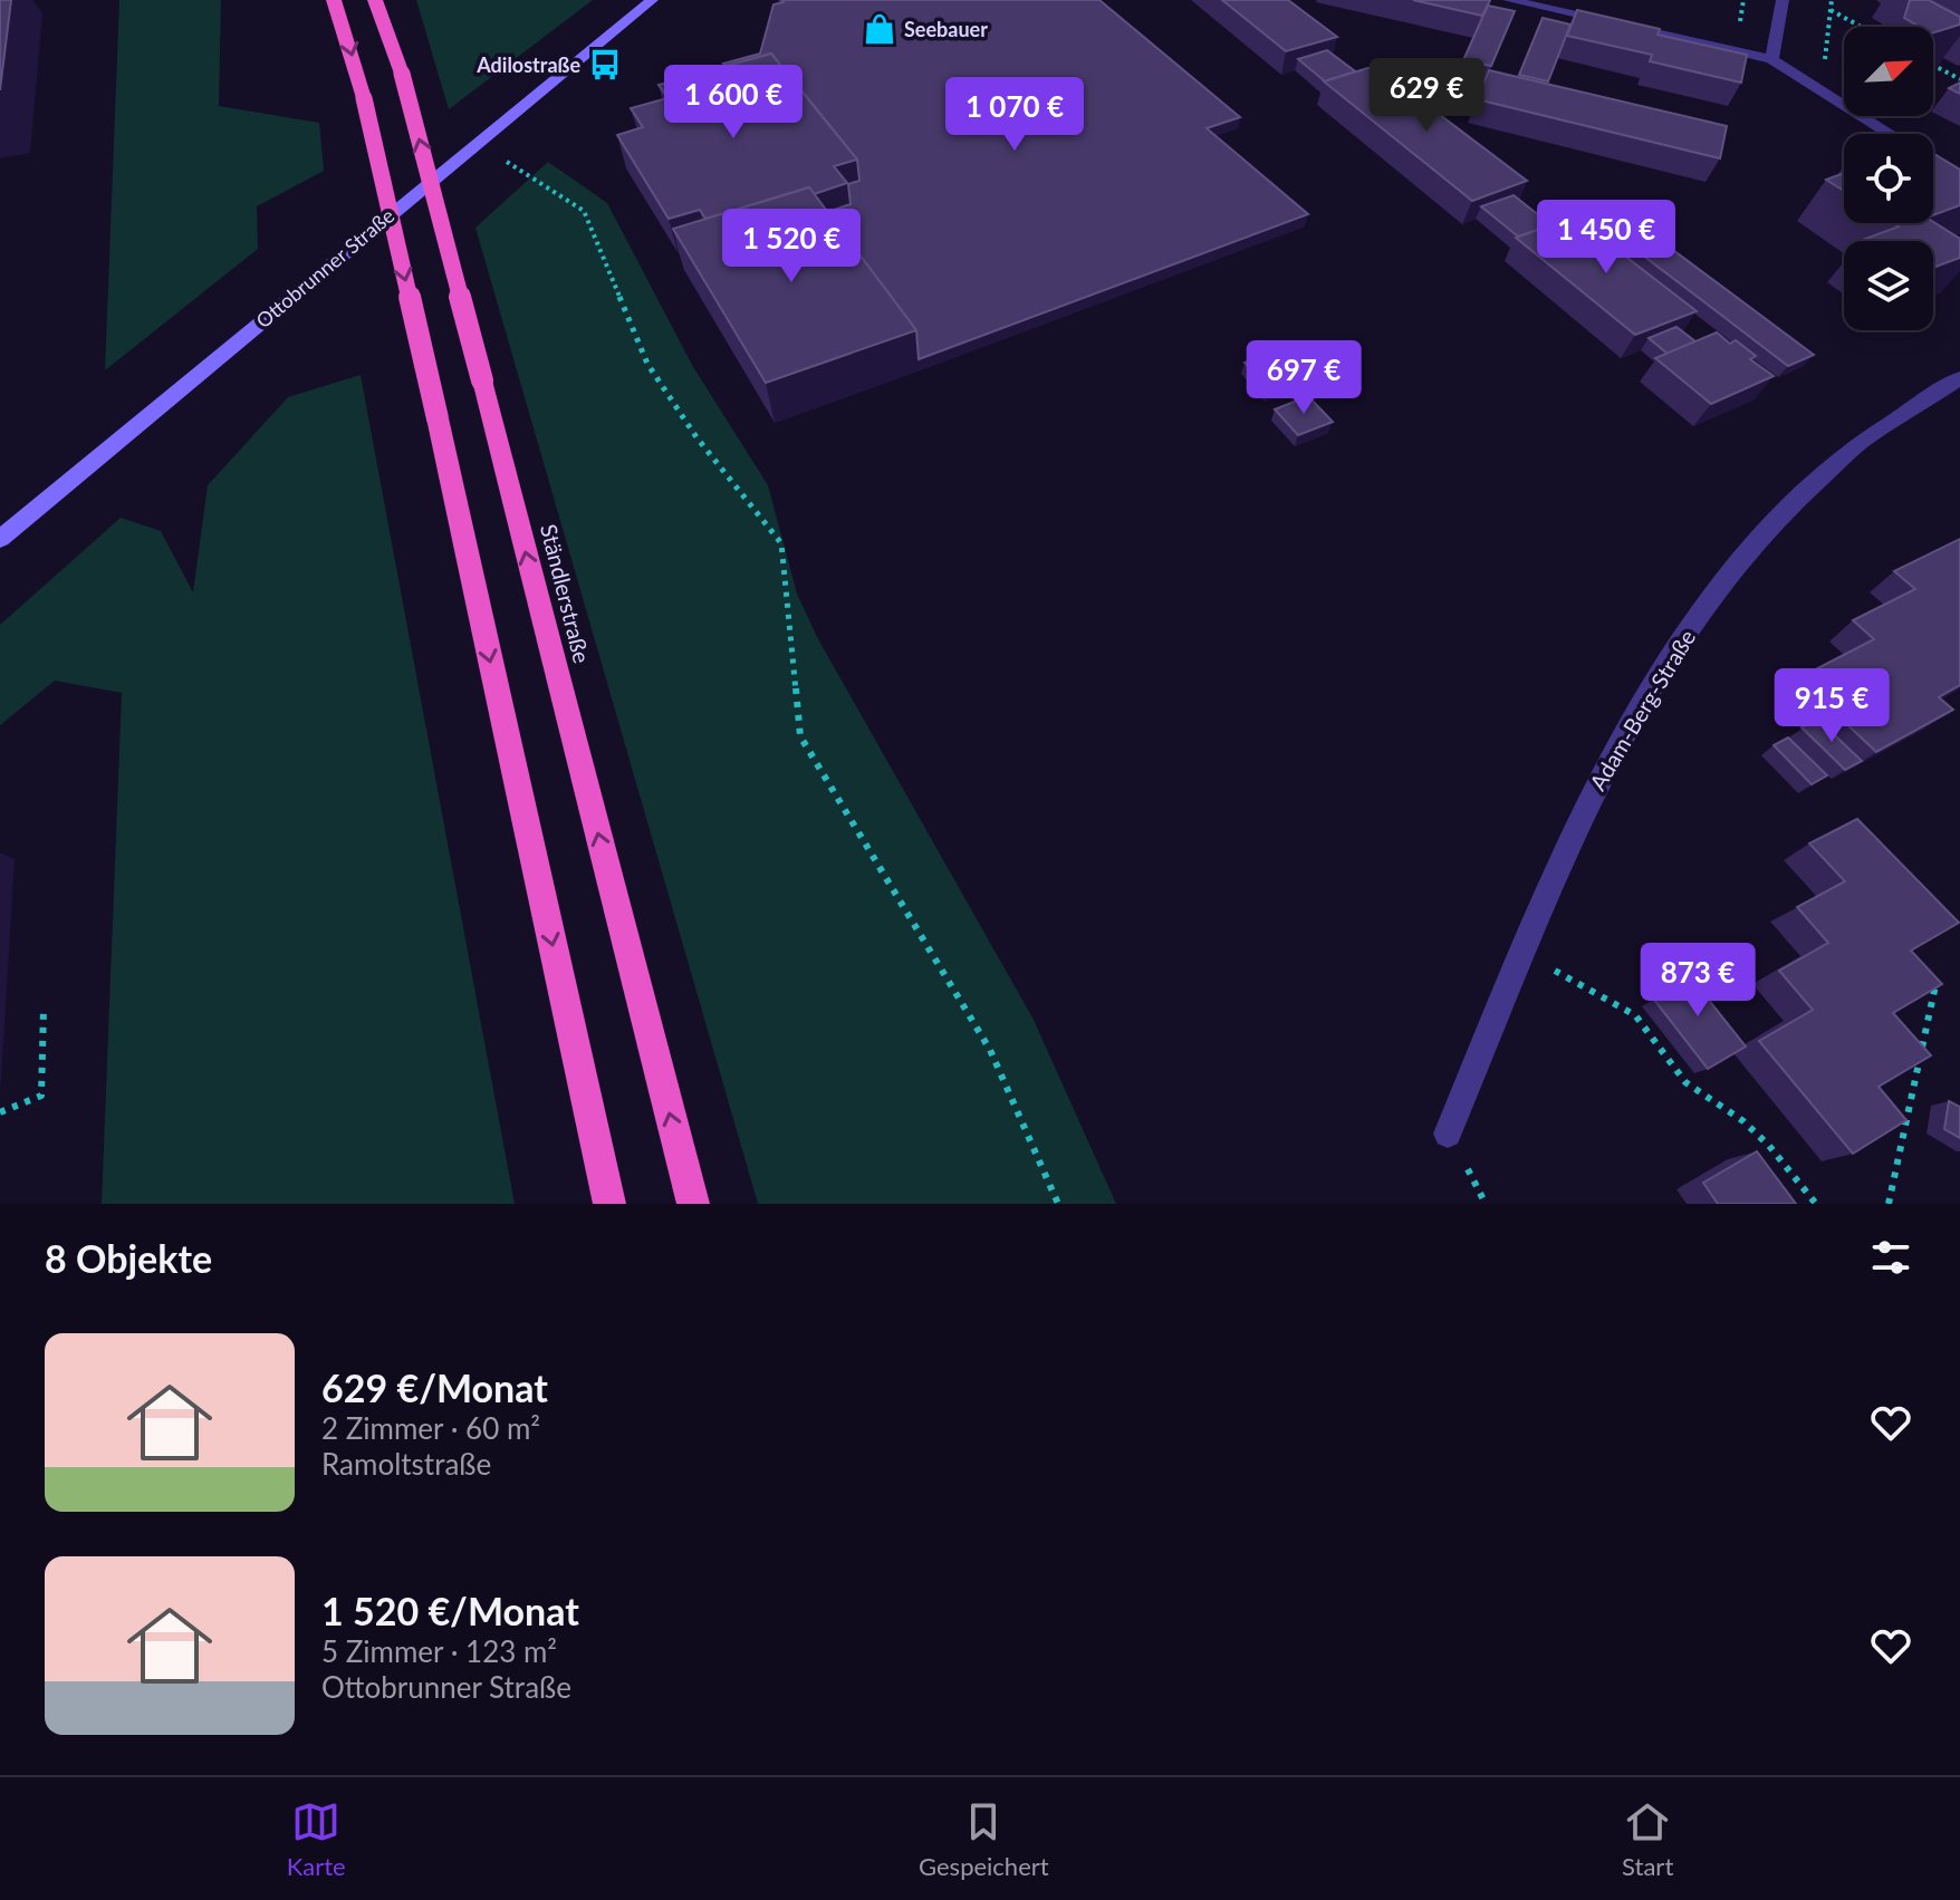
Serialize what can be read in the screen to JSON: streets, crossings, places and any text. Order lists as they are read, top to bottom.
{
  "streets": {
    "highway": ["Ständlerstraße"],
    "main road": ["Ottobrunner Straße"],
    "street": ["Adam-Berg-Straße"]
  },
  "places": {
    "shop": ["Seebauer"],
    "bus stop": ["Adilostraße"]
  },
  "north": "top right",
  "page": {
    "price": [
      "629 €",
      "1 600 €",
      "1 070 €",
      "1 450 €",
      "1 520 €",
      "697 €",
      "915 €",
      "873 €"
    ],
    "heading": "8 Objekte",
    "list": [
      {
        "name": "629 €/Monat",
        "note": "2 Zimmer · 60 m² · Ramoltstraße"
      },
      {
        "name": "1 520 €/Monat",
        "note": "5 Zimmer · 123 m² · Ottobrunner Straße"
      }
    ],
    "tabs": ["Karte", "Gespeichert", "Start"]
  }
}
